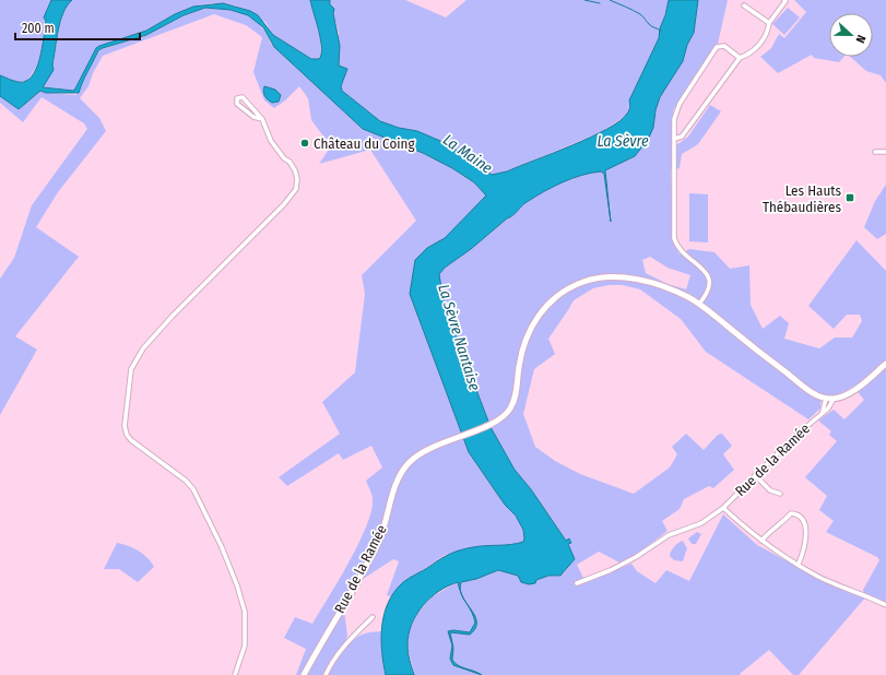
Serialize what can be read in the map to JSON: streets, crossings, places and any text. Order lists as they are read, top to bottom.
{
  "streets": {
    "main road": ["Rue de la Ramée"]
  },
  "water": ["La Sèvre", "La Maine", "La Sèvre Nantaise"],
  "places": {
    "other": ["Château du Coing"],
    "transit": ["Les Hauts Thébaudières"]
  },
  "scale_bar": "200 m",
  "north": "right"
}
